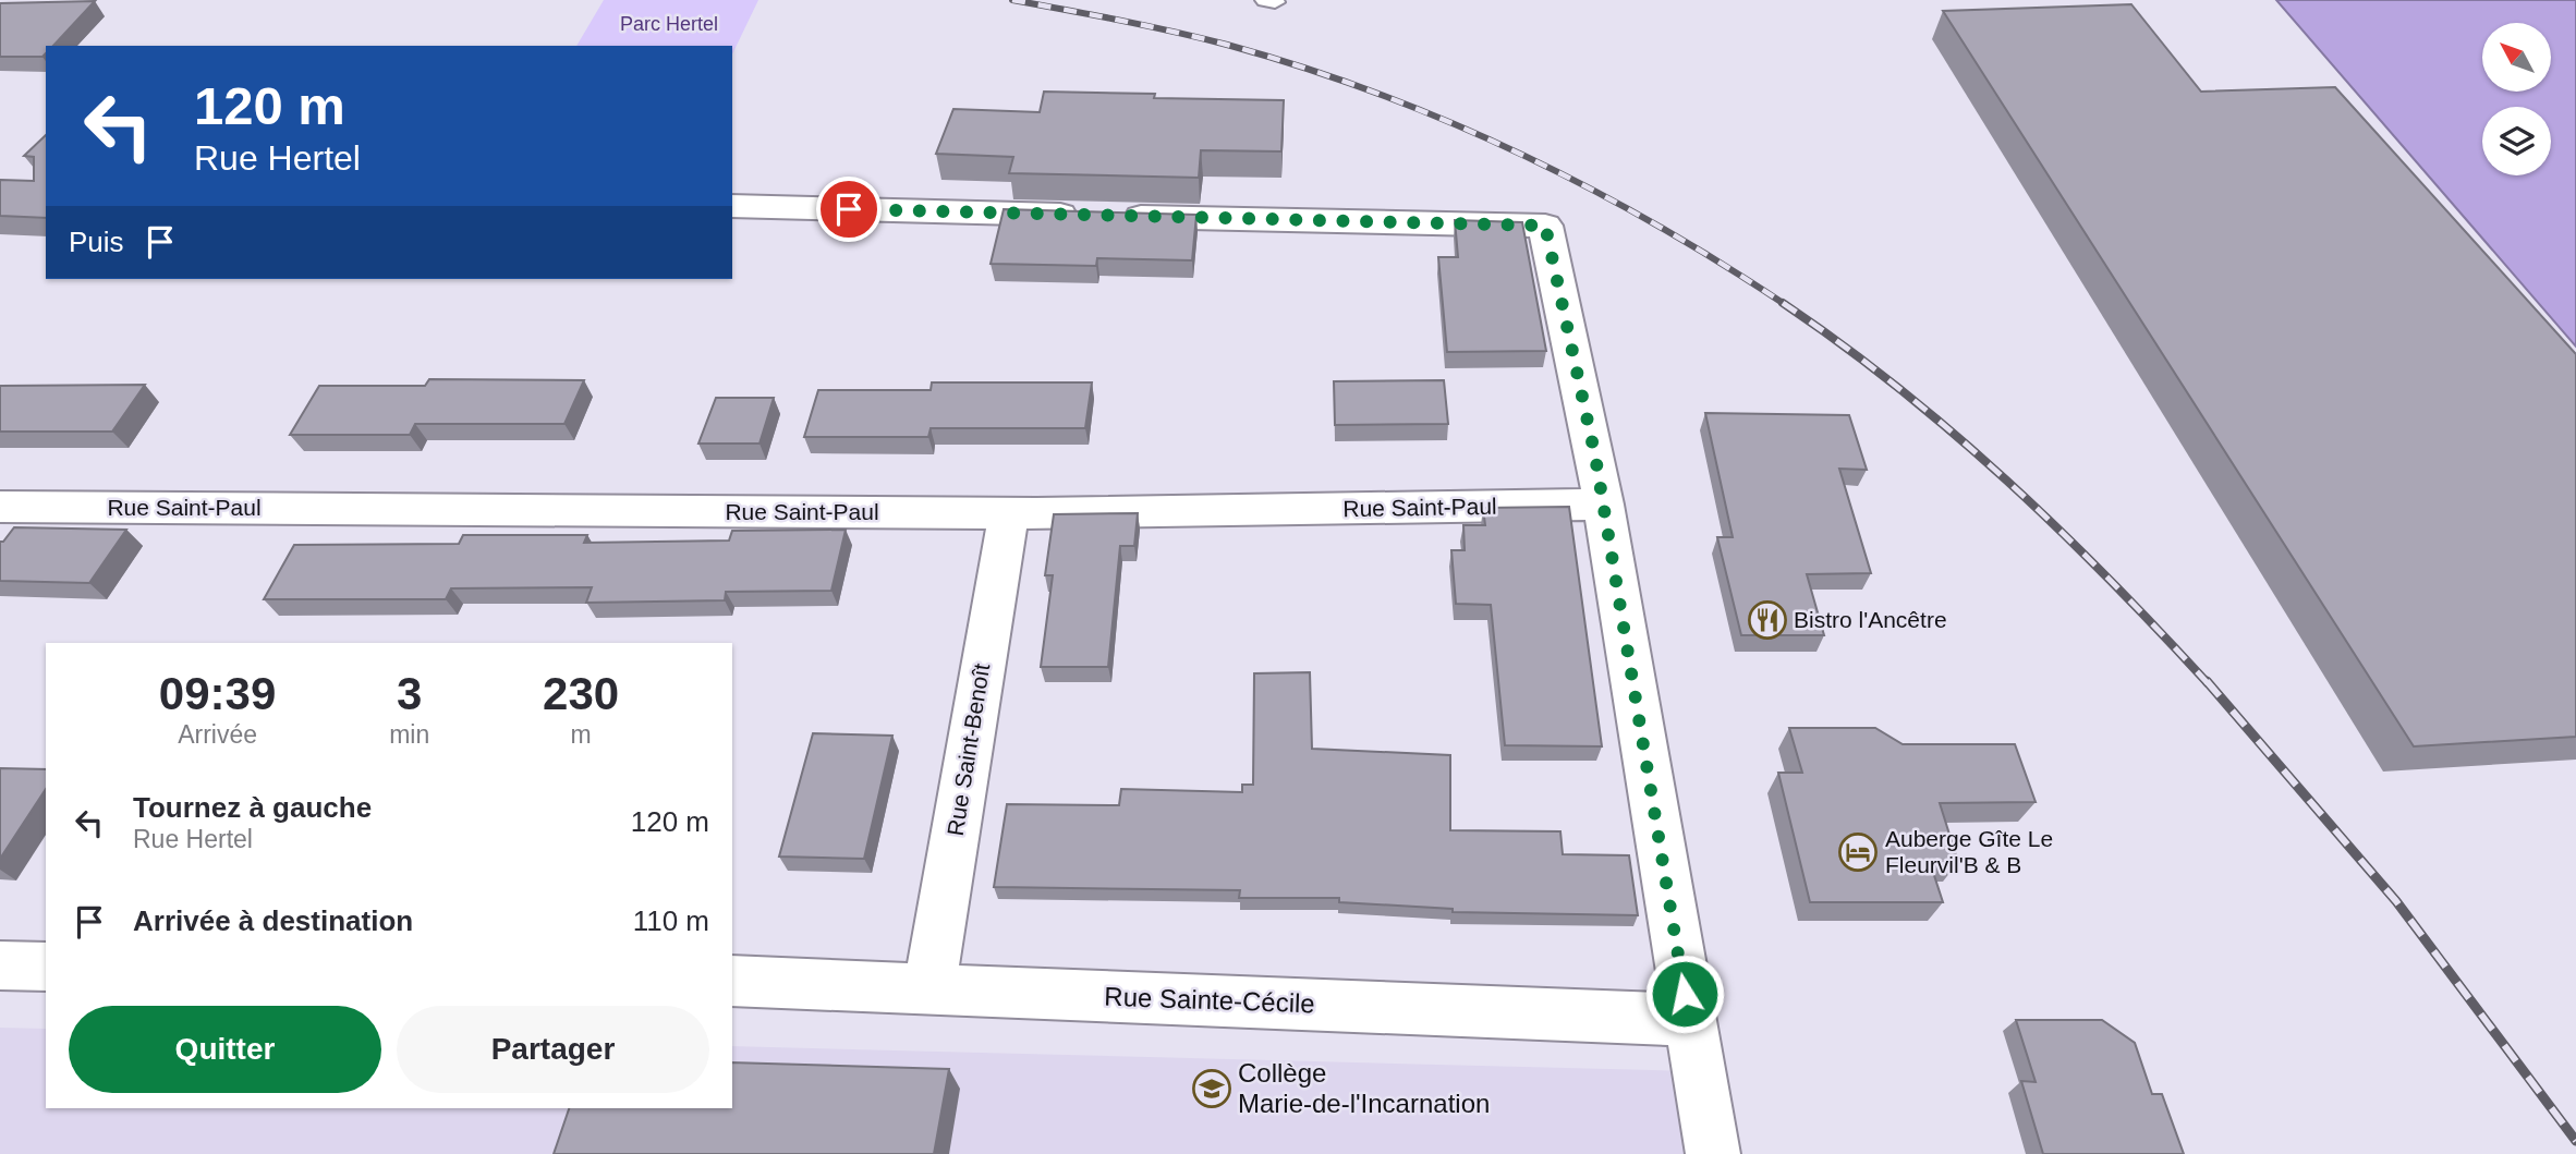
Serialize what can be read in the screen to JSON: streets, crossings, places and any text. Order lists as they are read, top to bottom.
{
  "streets": {
    "street": ["Rue Saint-Paul", "Rue Saint-Benoît", "Rue Sainte-Cécile"]
  },
  "crossings": [
    ["Rue Saint-Paul", "Rue Saint-Benoît"],
    ["Rue Saint-Benoît", "Rue Sainte-Cécile"]
  ],
  "parks": ["Parc Hertel"],
  "places": {
    "restaurant": ["Bistro l'Ancêtre"],
    "hotel": ["Auberge Gîte Le Fleurvil'B & B"],
    "school or university": ["Collège Marie-de-l'Incarnation"]
  },
  "north": "top left",
  "page": {
    "turn": ["120 m", "Rue Hertel"],
    "then": "Puis",
    "eta": [
      "09:39",
      "Arrivée",
      "3",
      "min",
      "230",
      "m"
    ],
    "list": [
      {
        "name": "Tournez à gauche",
        "note": "Rue Hertel",
        "value": "120 m"
      },
      {
        "name": "Arrivée à destination",
        "value": "110 m"
      }
    ],
    "buttons": ["Quitter", "Partager"]
  }
}
